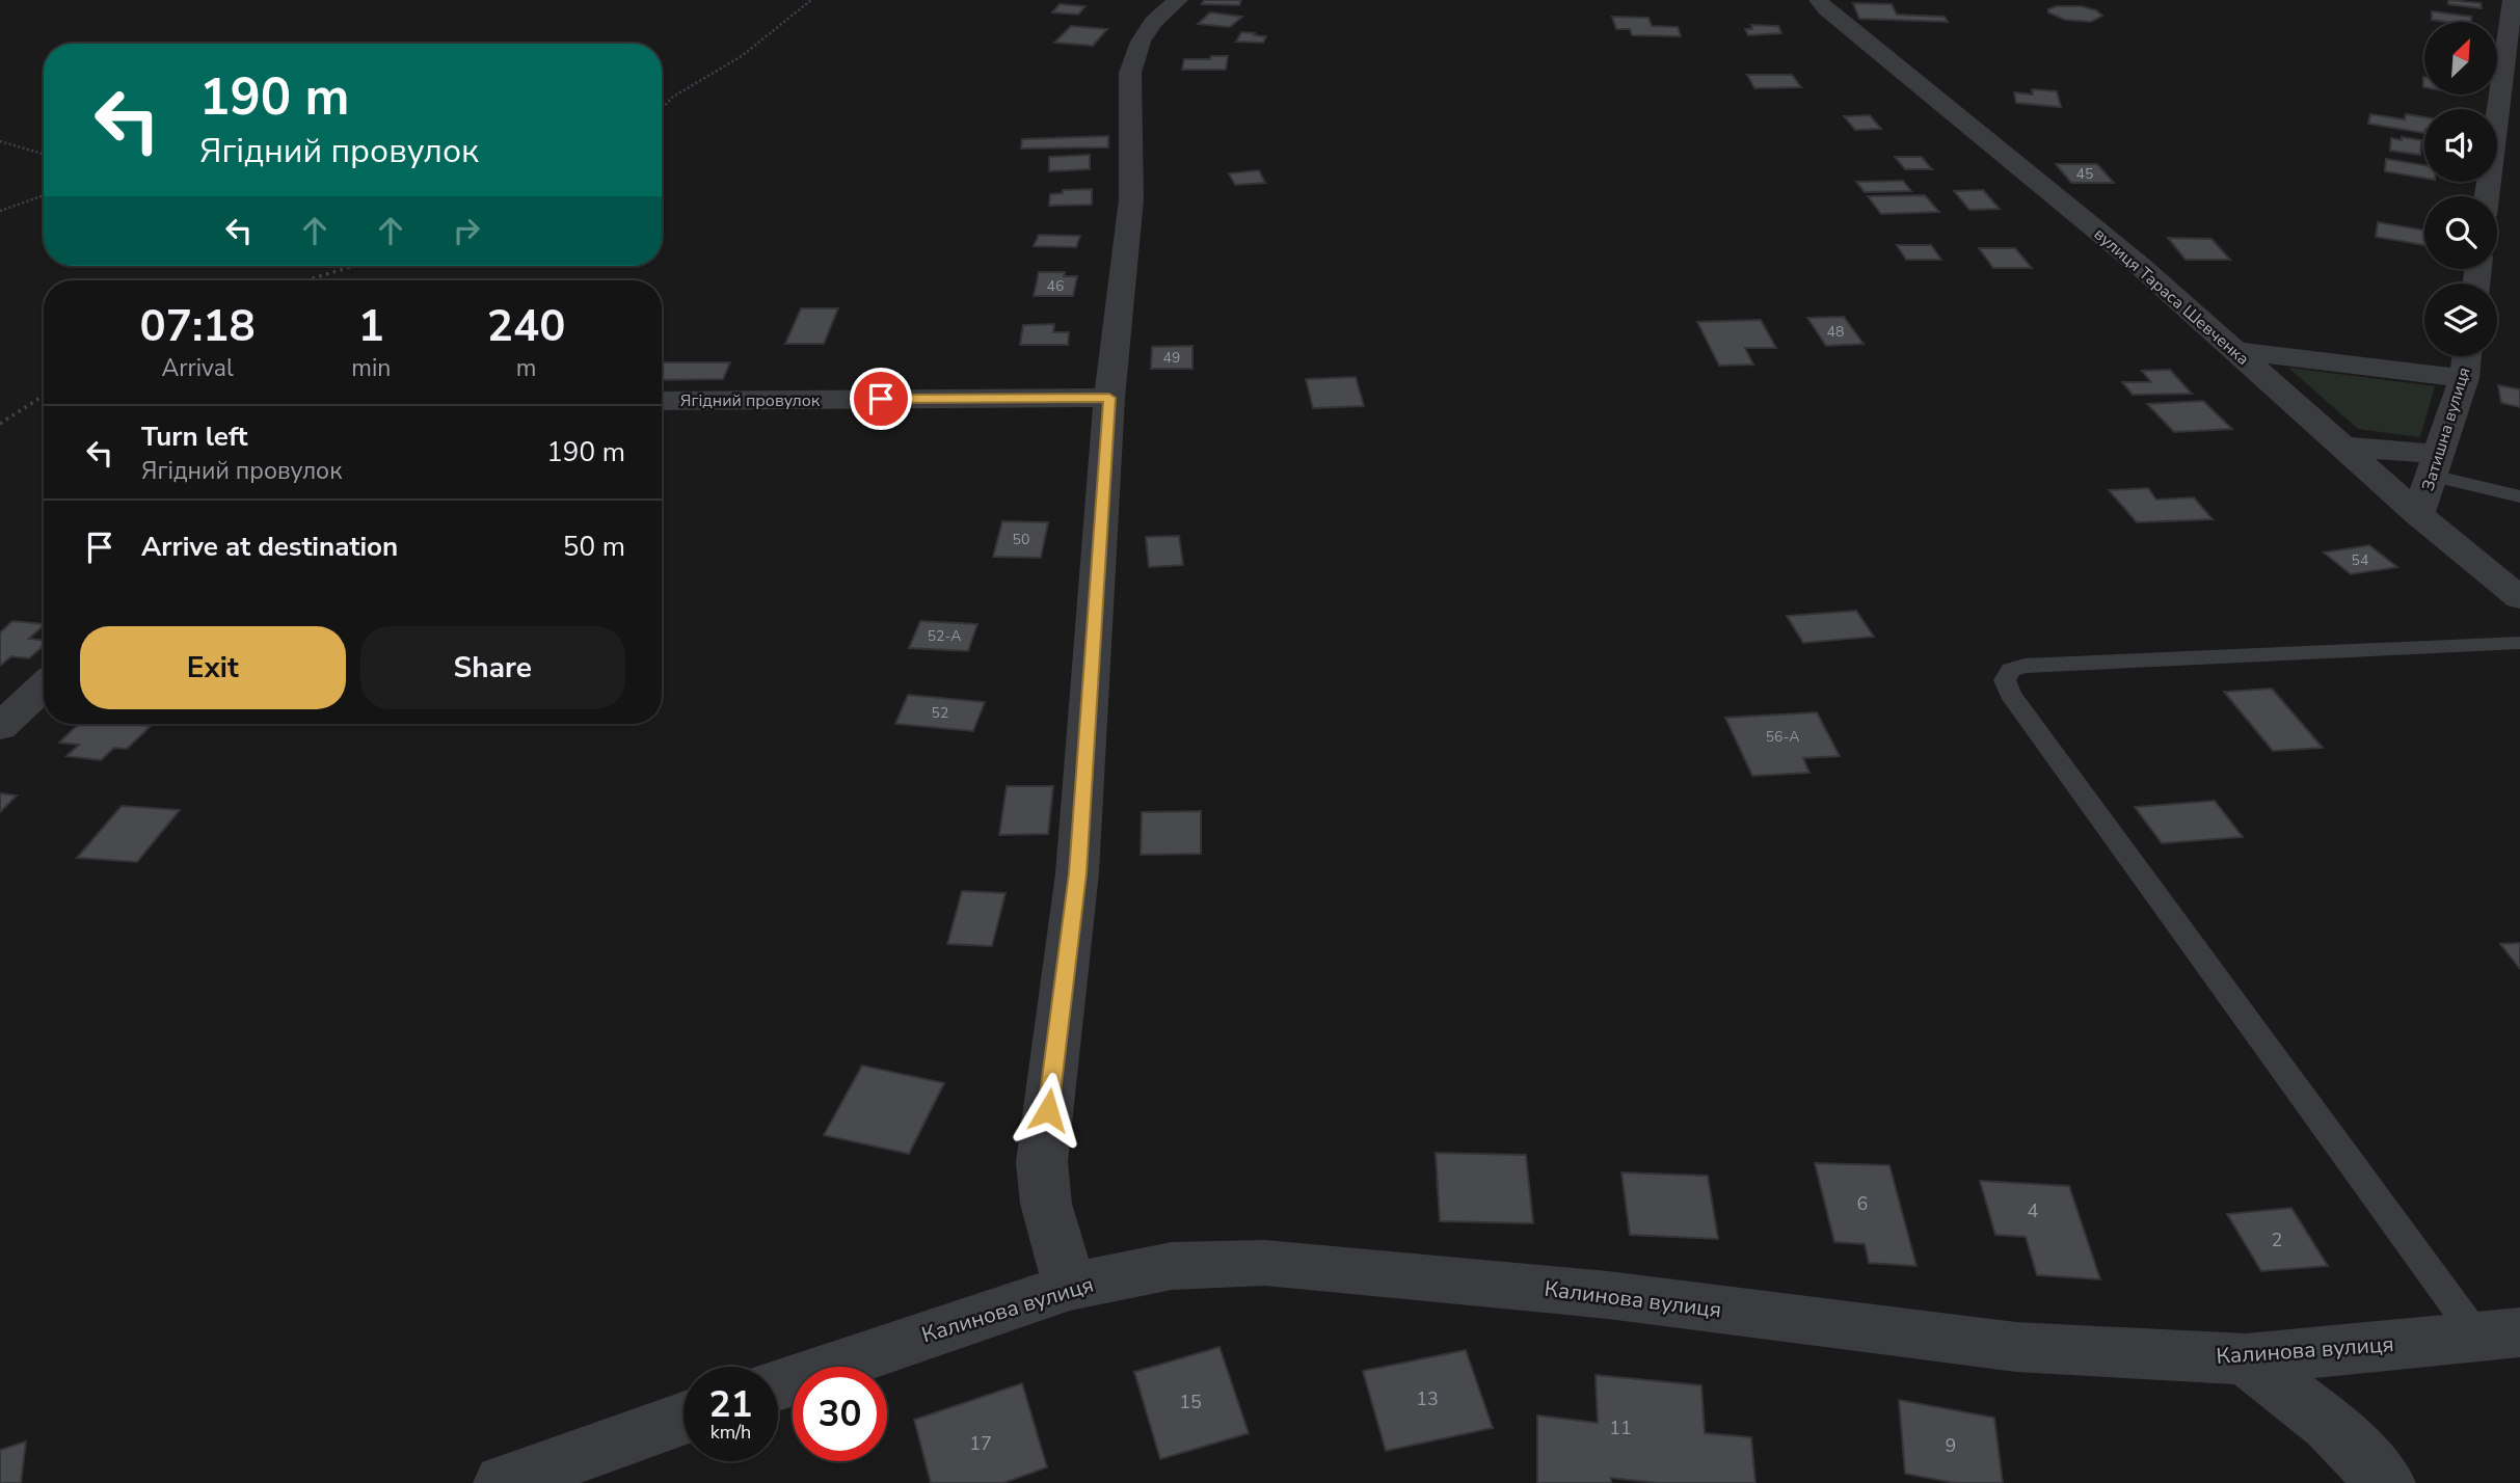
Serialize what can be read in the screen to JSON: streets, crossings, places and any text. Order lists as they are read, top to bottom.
{
  "streets": {
    "street": [
      "вулиця Тараса Шевченка",
      "Ягідний провулок",
      "Затишна вулиця",
      "Калинова вулиця"
    ]
  },
  "crossings": [
    ["вулиця Тараса Шевченка", "Затишна вулиця"]
  ],
  "house_numbers": [
    "45",
    "46",
    "48",
    "49",
    "50",
    "54",
    "52-А",
    "52",
    "56-А",
    "6",
    "4",
    "2",
    "13",
    "15",
    "11",
    "17",
    "9"
  ],
  "north": "top right",
  "page": {
    "turn": ["190 m", "Ягідний провулок"],
    "eta": [
      "07:18",
      "Arrival",
      "1",
      "min",
      "240",
      "m"
    ],
    "list": [
      {
        "name": "Turn left",
        "note": "Ягідний провулок",
        "value": "190 m"
      },
      {
        "name": "Arrive at destination",
        "value": "50 m"
      }
    ],
    "buttons": ["Exit", "Share"],
    "speed": "21 km/h",
    "limit": "30"
  }
}
